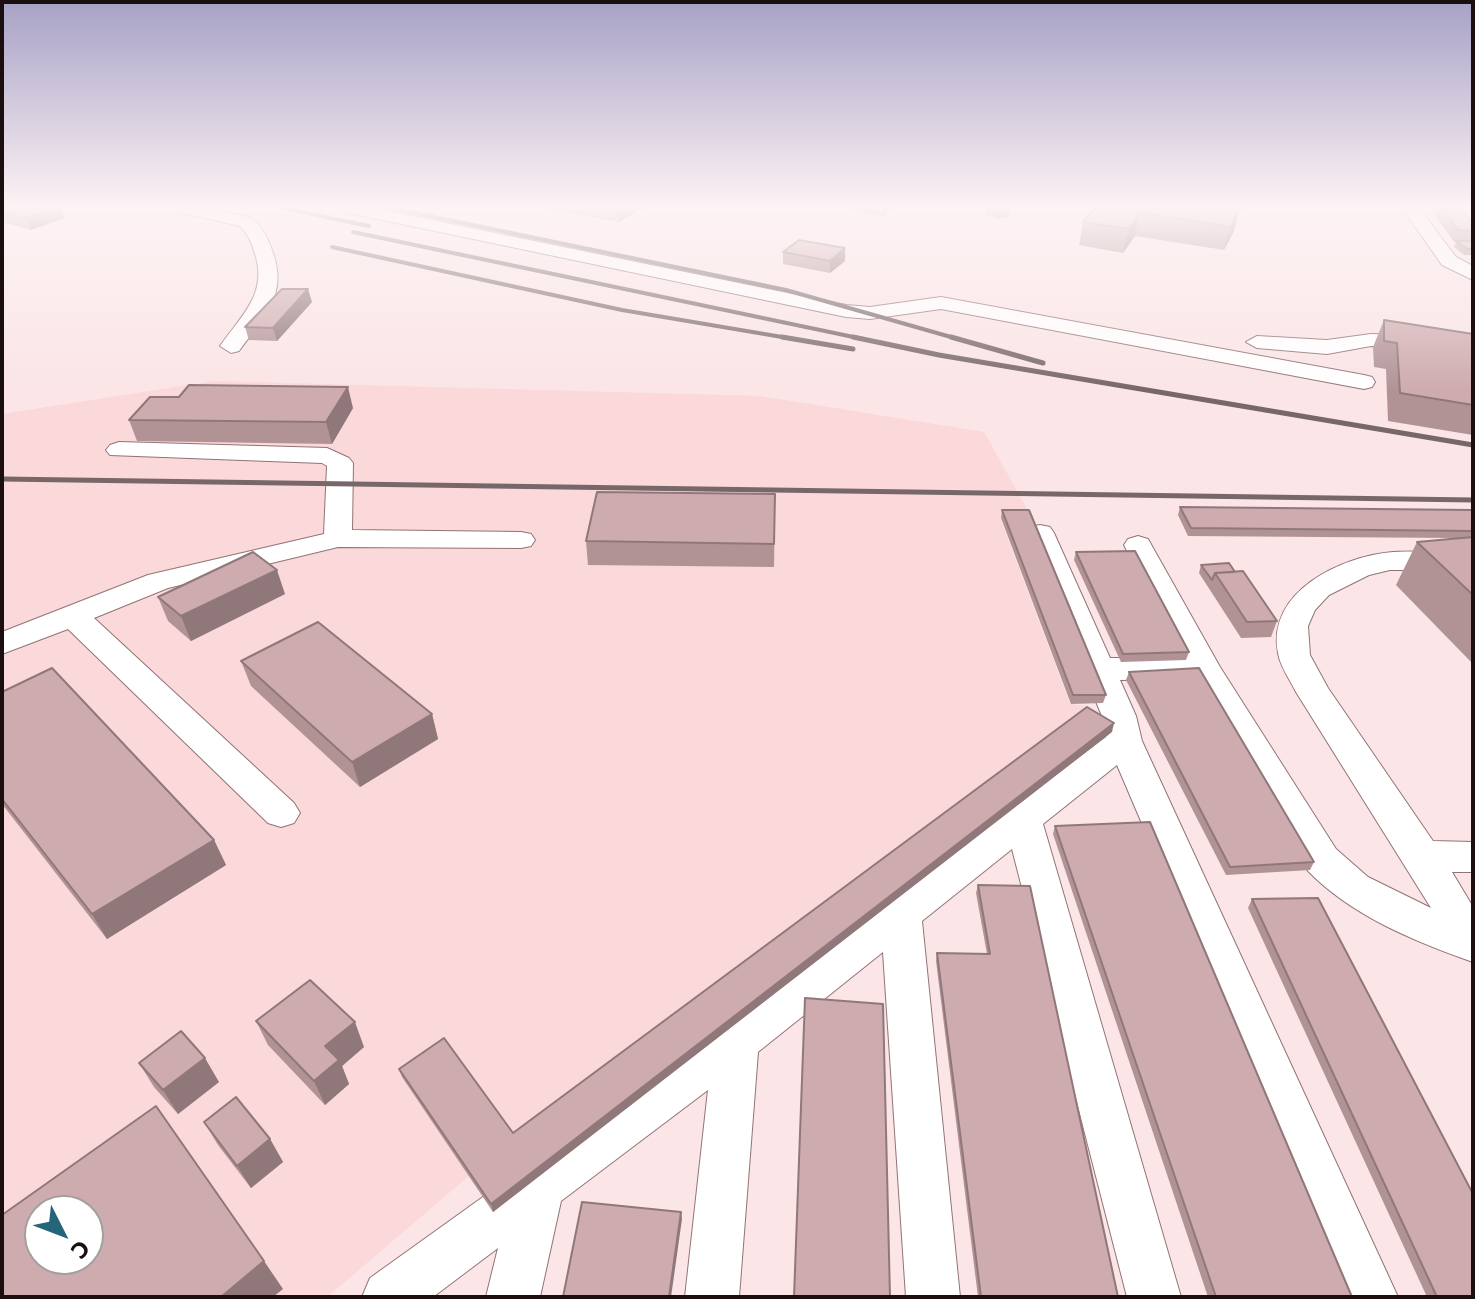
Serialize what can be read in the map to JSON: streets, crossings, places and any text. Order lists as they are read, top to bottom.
{
  "north": "bottom right"
}
